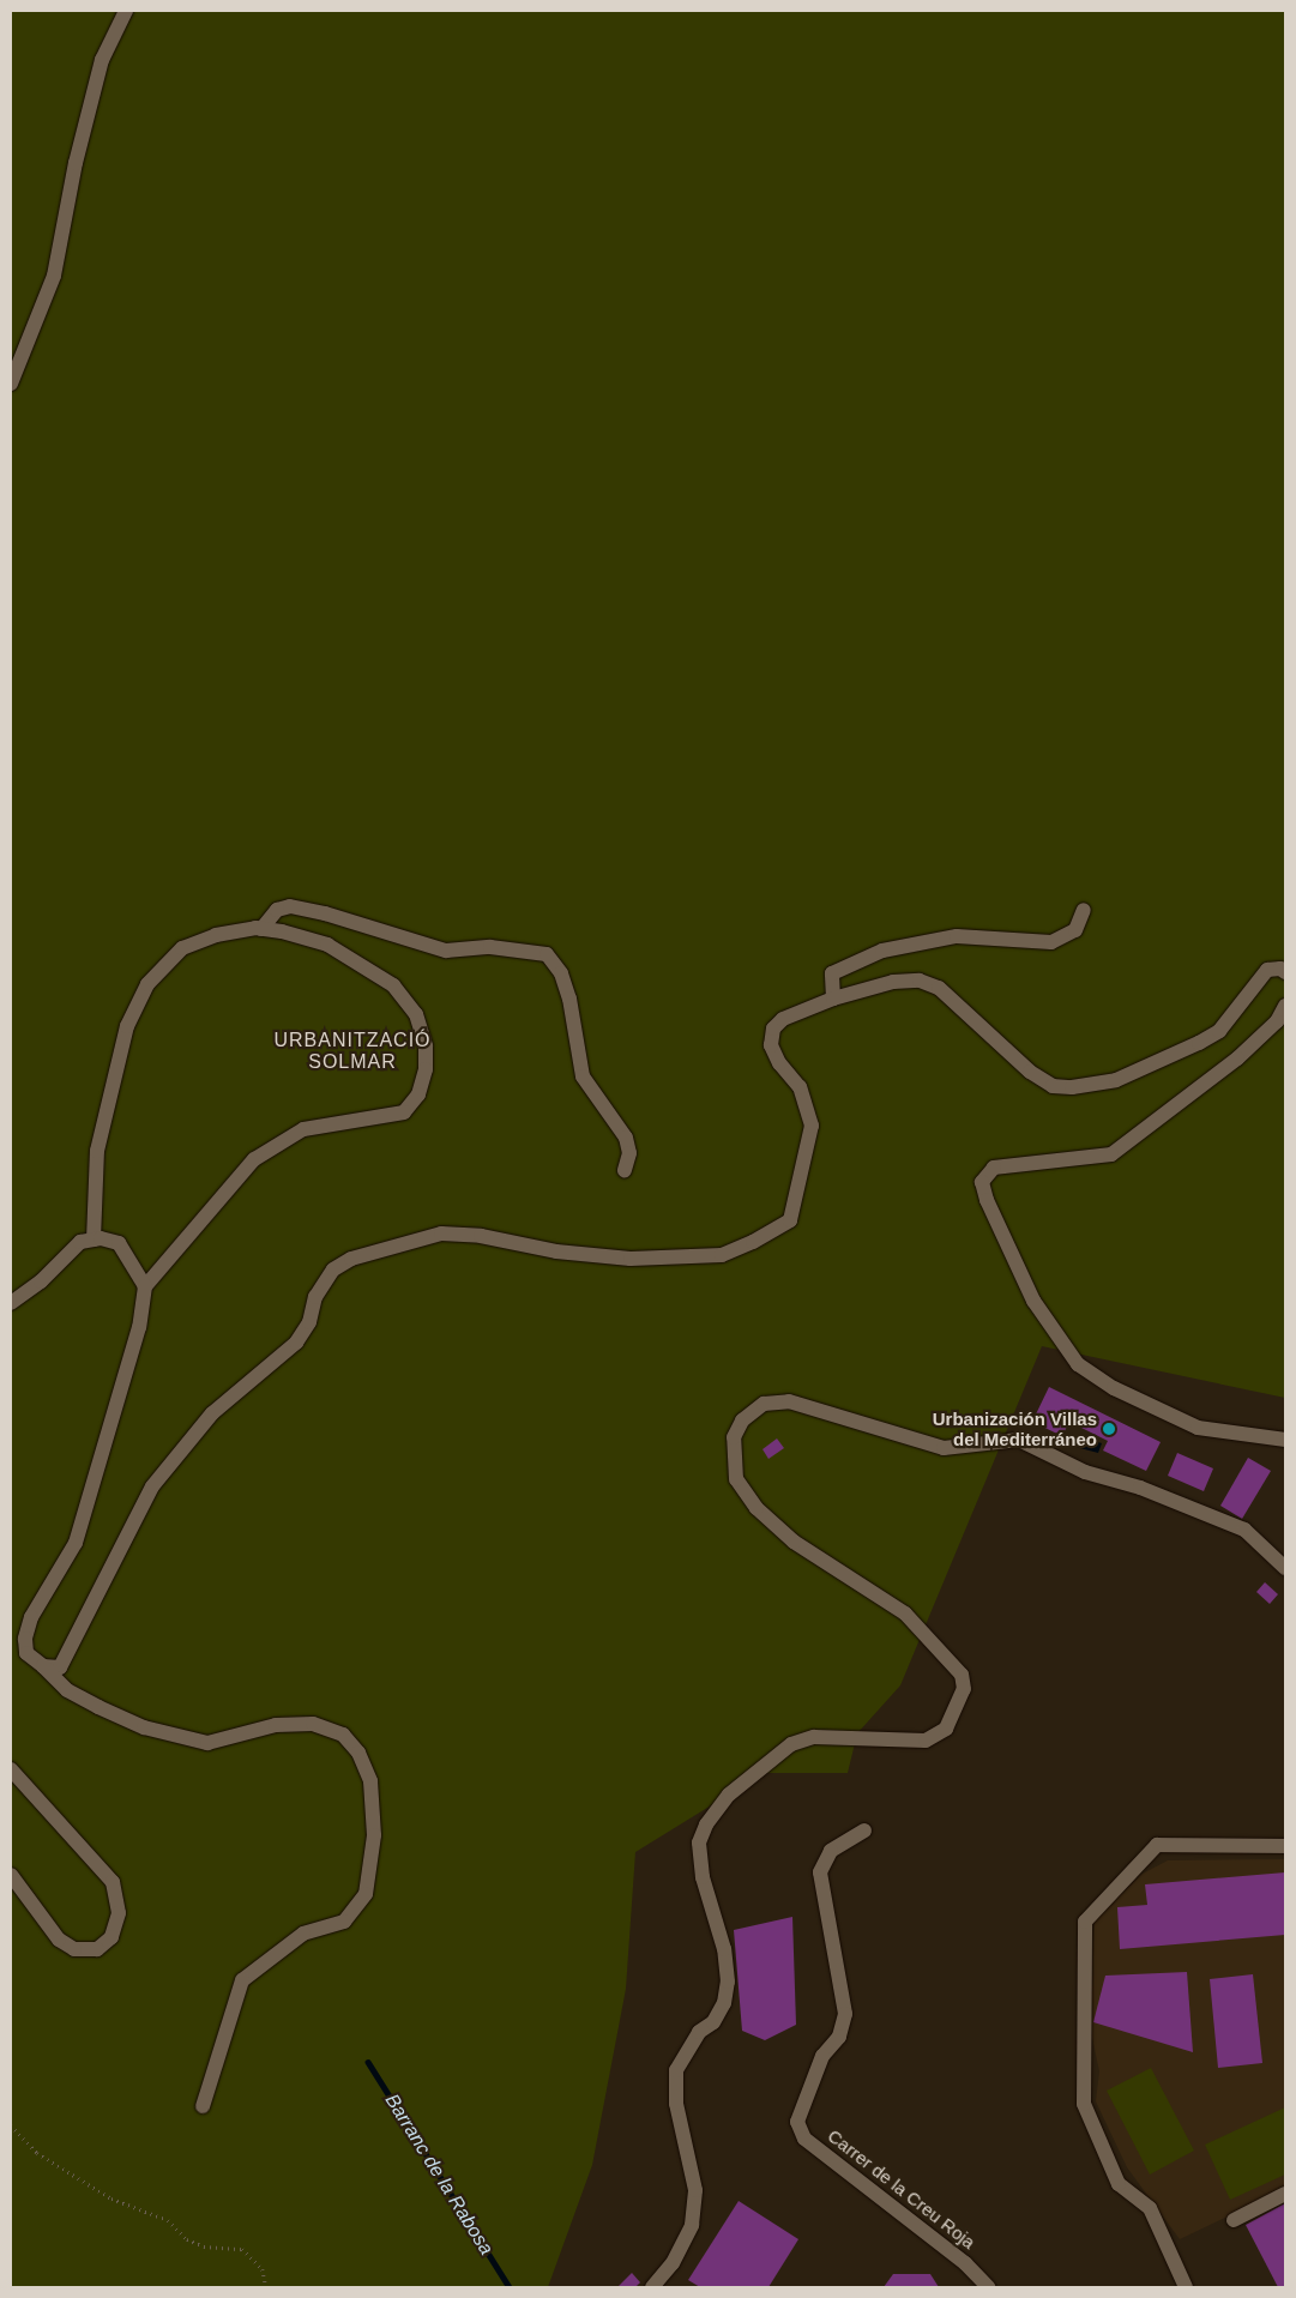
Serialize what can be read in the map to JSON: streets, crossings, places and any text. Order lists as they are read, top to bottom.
{
  "streets": {
    "street": ["Carrer de la Creu Roja"]
  },
  "districts": ["URBANITZACIÓ SOLMAR"],
  "water": ["Barranc de la Rabosa"],
  "places": ["Urbanización Villas del Mediterráneo"]
}
